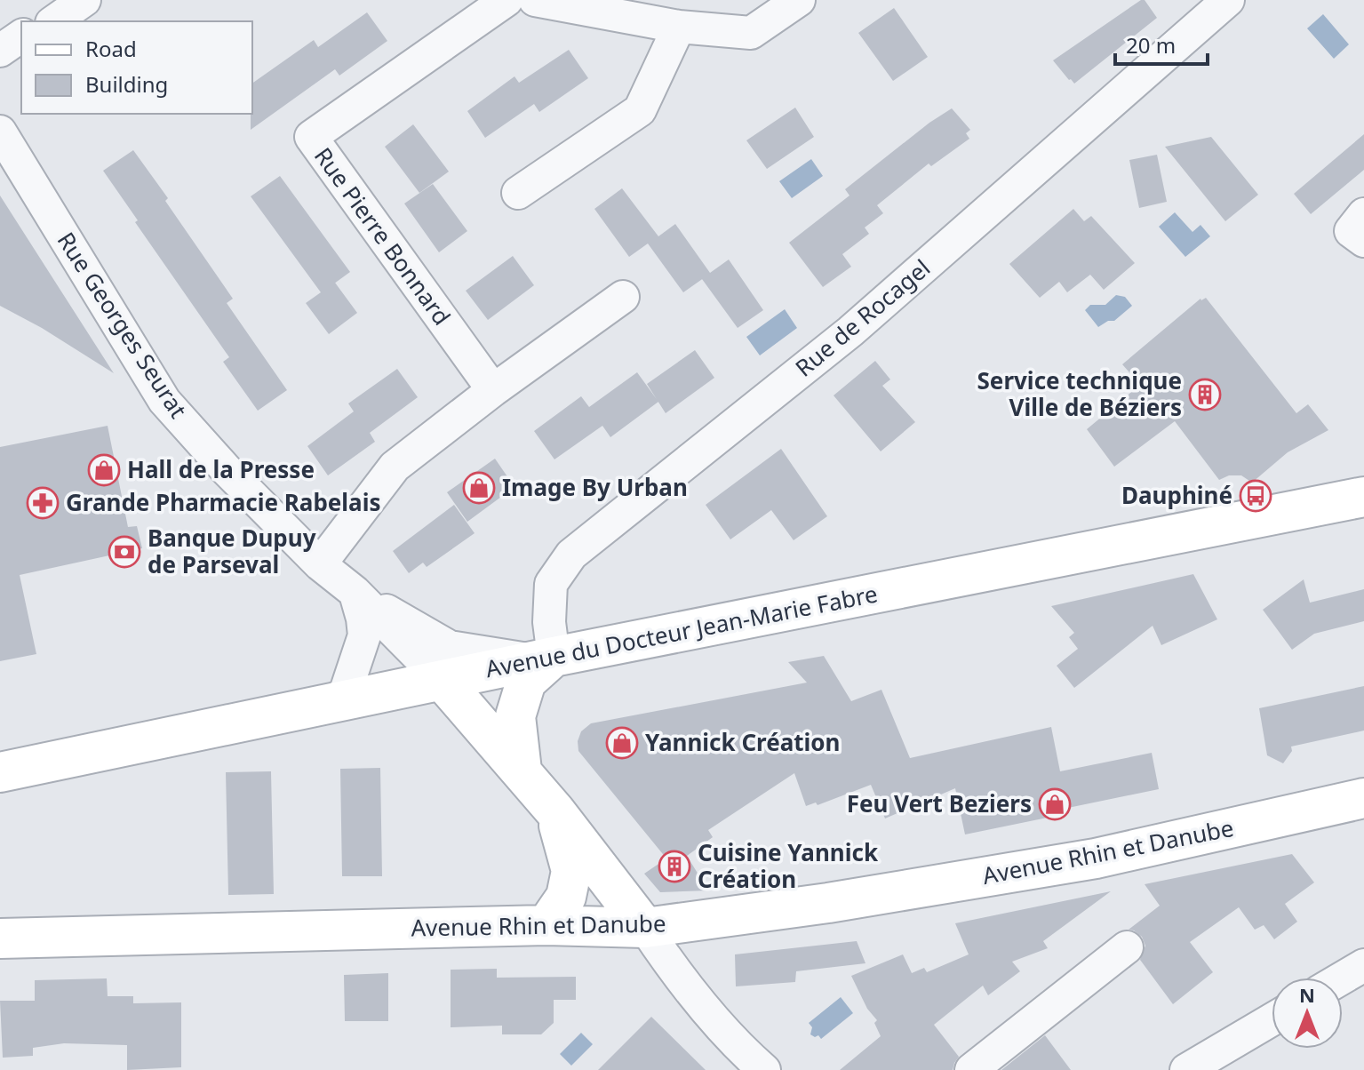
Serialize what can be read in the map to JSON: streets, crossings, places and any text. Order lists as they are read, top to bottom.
{
  "streets": {
    "main road": ["Rue Georges Seurat", "Avenue du Docteur Jean-Marie Fabre", "Avenue Rhin et Danube"],
    "street": ["Rue Pierre Bonnard", "Rue de Rocagel"]
  },
  "crossings": [
    ["Rue de Rocagel", "Rue Georges Seurat"],
    ["Rue de Rocagel", "Avenue du Docteur Jean-Marie Fabre"],
    ["Rue Georges Seurat", "Avenue du Docteur Jean-Marie Fabre"],
    ["Rue Georges Seurat", "Avenue Rhin et Danube"]
  ],
  "places": {
    "building": ["Service technique Ville de Béziers", "Cuisine Yannick Création"],
    "shop": [
      "Hall de la Presse",
      "Image By Urban",
      "Yannick Création",
      "Feu Vert Beziers"
    ],
    "bus stop": ["Dauphiné"],
    "pharmacy": ["Grande Pharmacie Rabelais"],
    "bank": ["Banque Dupuy de Parseval"]
  },
  "legend": ["Road", "Building"],
  "scale_bar": "20 m",
  "north": "top"
}
